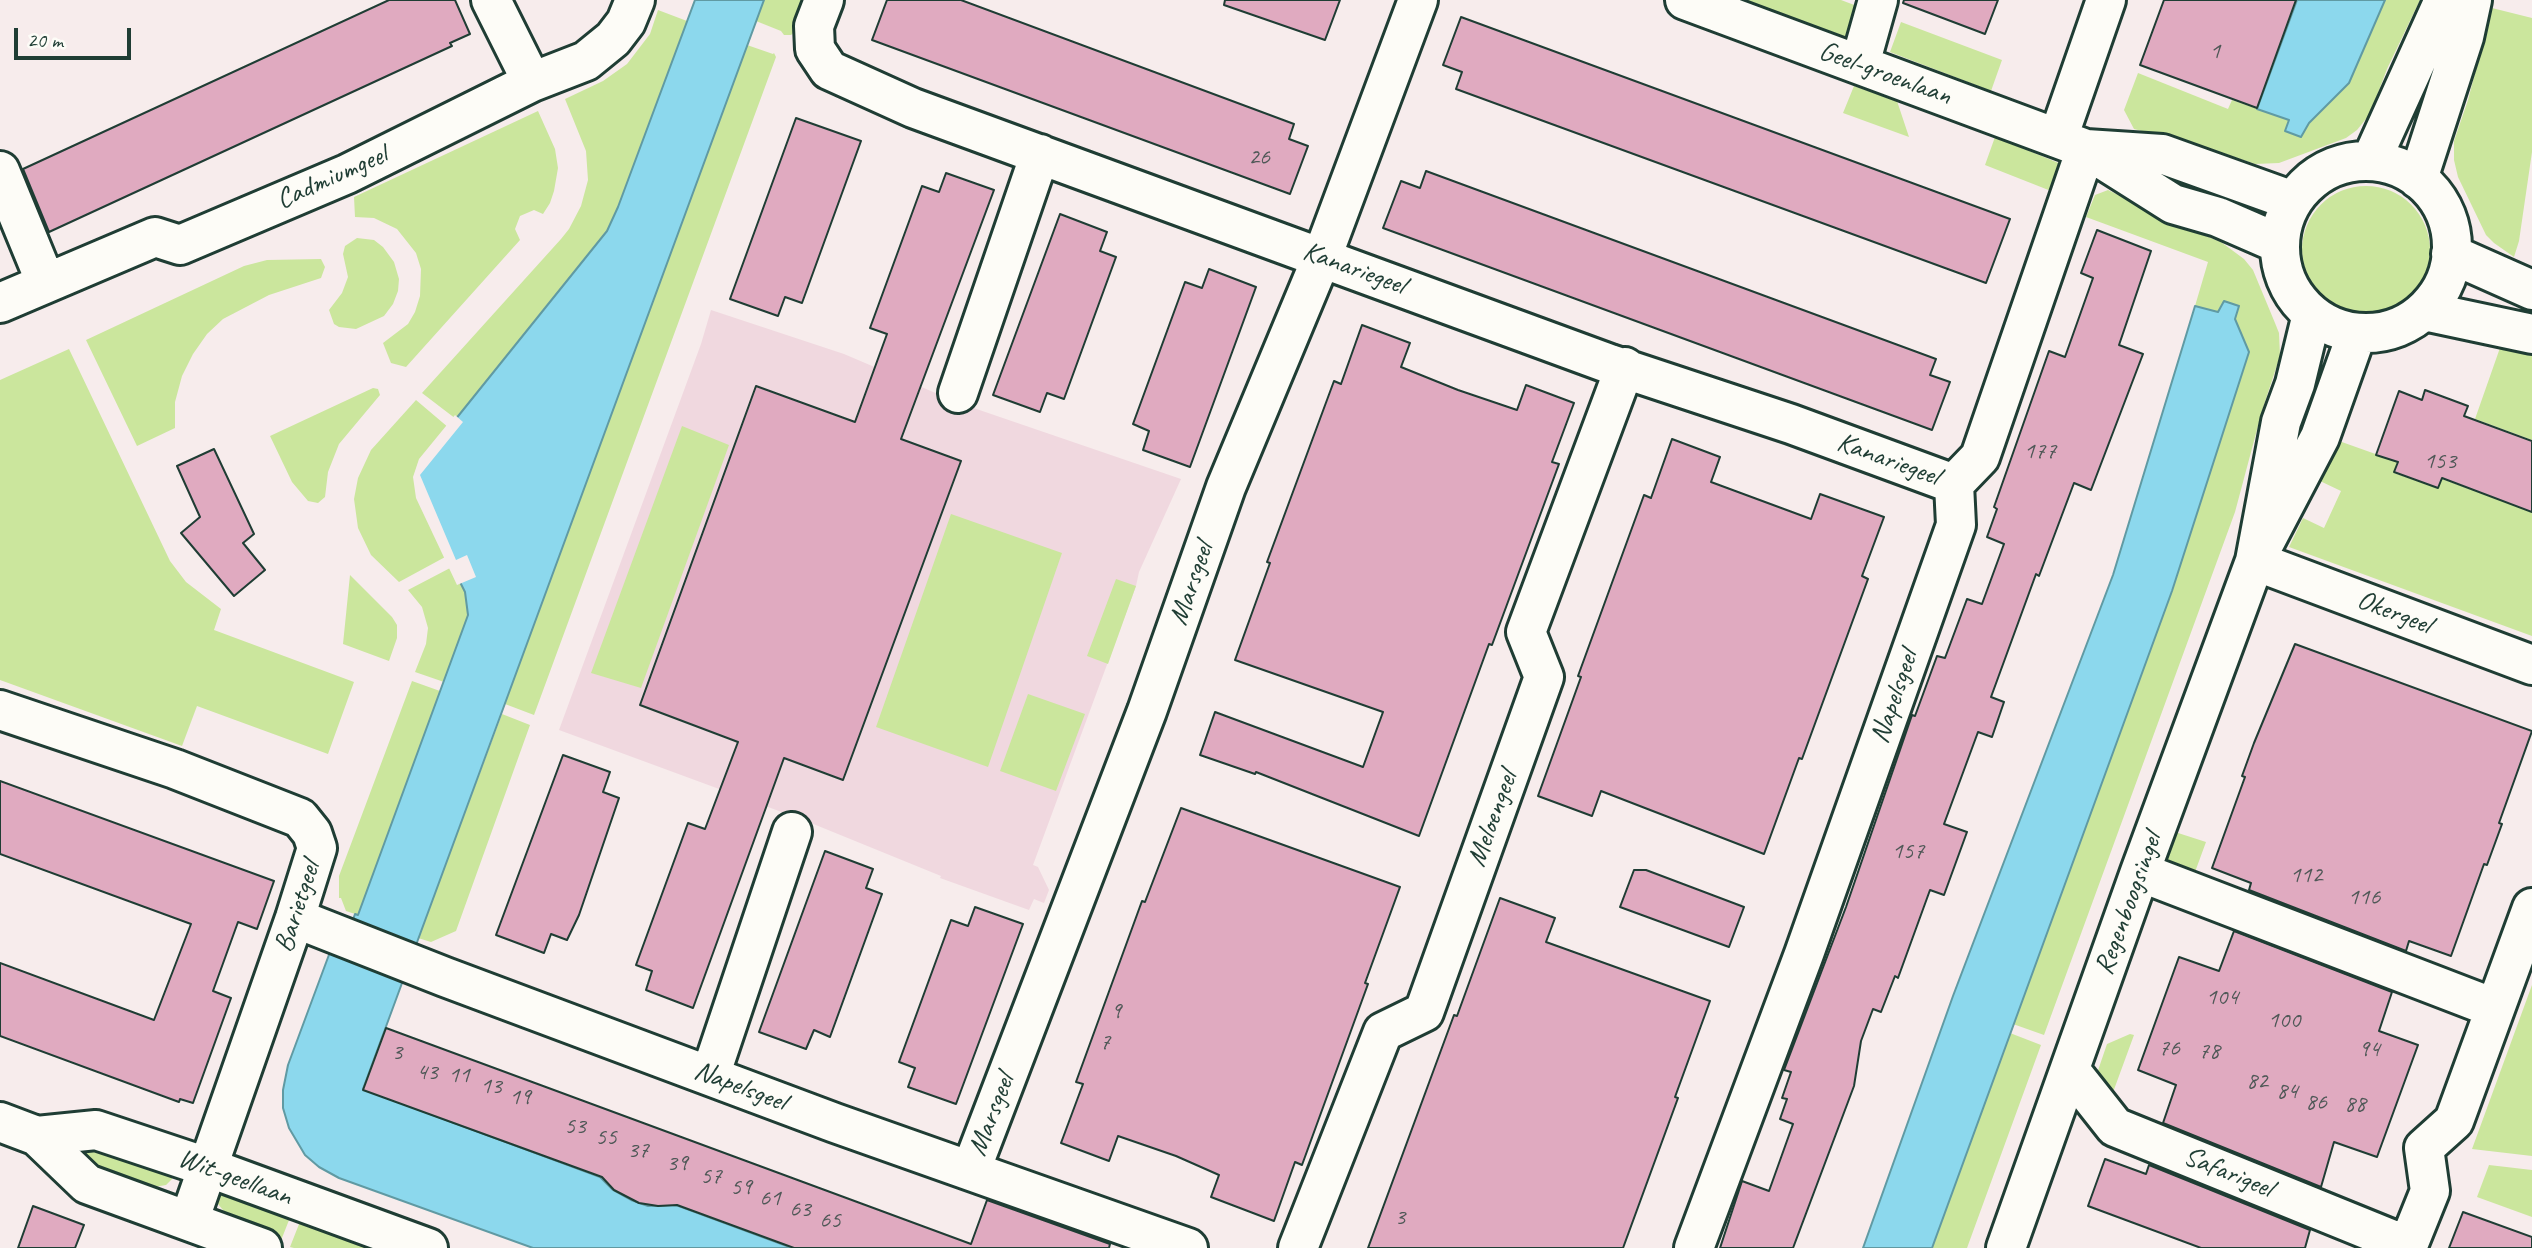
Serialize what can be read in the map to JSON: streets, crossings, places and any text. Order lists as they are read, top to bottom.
{
  "streets": {
    "street": [
      "Geel-groenlaan",
      "Cadmiumgeel",
      "Kanariegeel",
      "Marsgeel",
      "Okergeel",
      "Napelsgeel",
      "Meloengeel",
      "Regenboogsingel",
      "Barietgeel",
      "Safarigeel",
      "Wit-geellaan"
    ]
  },
  "crossings": [
    ["Geel-groenlaan", "Regenboogsingel"],
    ["Kanariegeel", "Marsgeel"],
    ["Kanariegeel", "Napelsgeel"],
    ["Kanariegeel", "Meloengeel"],
    ["Marsgeel", "Napelsgeel"],
    ["Okergeel", "Regenboogsingel"],
    ["Napelsgeel", "Barietgeel"],
    ["Regenboogsingel", "Safarigeel"],
    ["Barietgeel", "Wit-geellaan"]
  ],
  "house_numbers": [
    "1",
    "26",
    "177",
    "153",
    "157",
    "112",
    "116",
    "104",
    "9",
    "100",
    "7",
    "76",
    "94",
    "78",
    "3",
    "43",
    "11",
    "82",
    "13",
    "84",
    "19",
    "86",
    "88",
    "53",
    "55",
    "37",
    "39",
    "57",
    "59",
    "61",
    "63",
    "3",
    "65"
  ],
  "scale_bar": "20 m"
}
